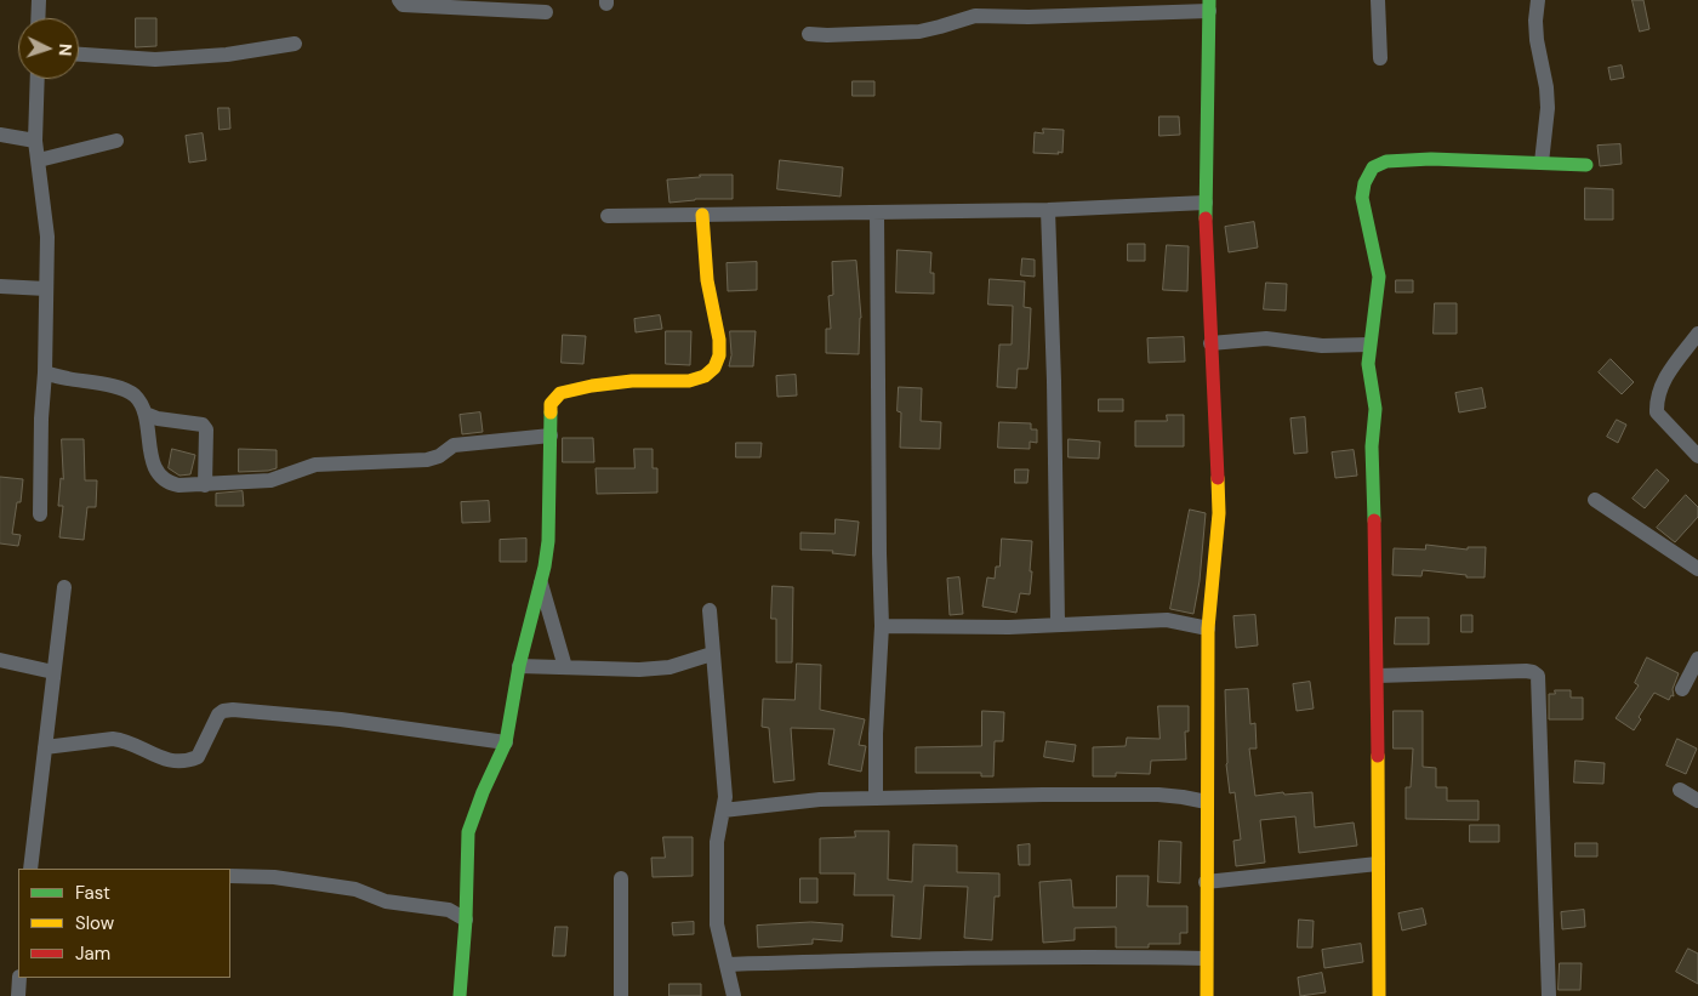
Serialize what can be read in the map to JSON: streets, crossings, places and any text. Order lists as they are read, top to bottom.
{
  "legend": ["Fast", "Slow", "Jam"],
  "north": "right"
}
